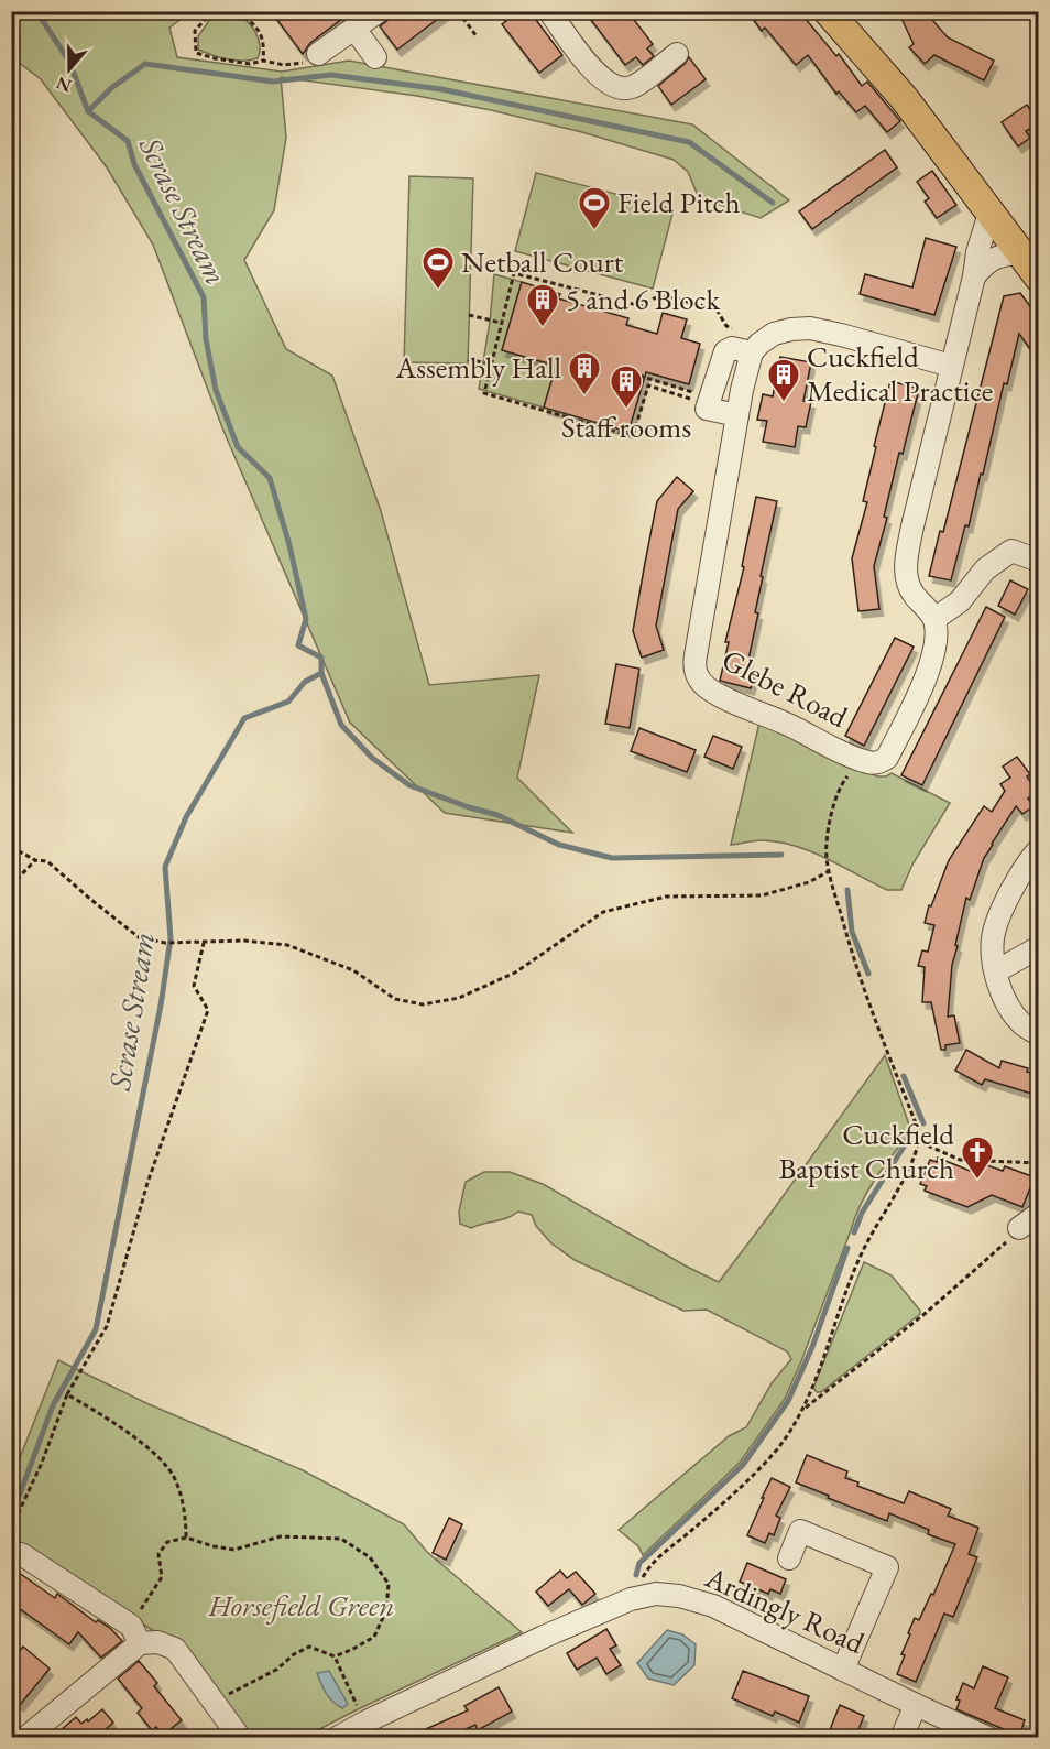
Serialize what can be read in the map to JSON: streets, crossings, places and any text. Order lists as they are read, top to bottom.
{
  "streets": {
    "street": ["Glebe Road", "Ardingly Road"]
  },
  "water": ["Scrase Stream"],
  "parks": ["Horsefield Green"],
  "places": {
    "sports": ["Field Pitch", "Netball Court"],
    "building": [
      "5 and 6 Block",
      "Assembly Hall",
      "Cuckfield Medical Practice",
      "Staff rooms"
    ],
    "church": ["Cuckfield Baptist Church"]
  },
  "north": "bottom"
}
